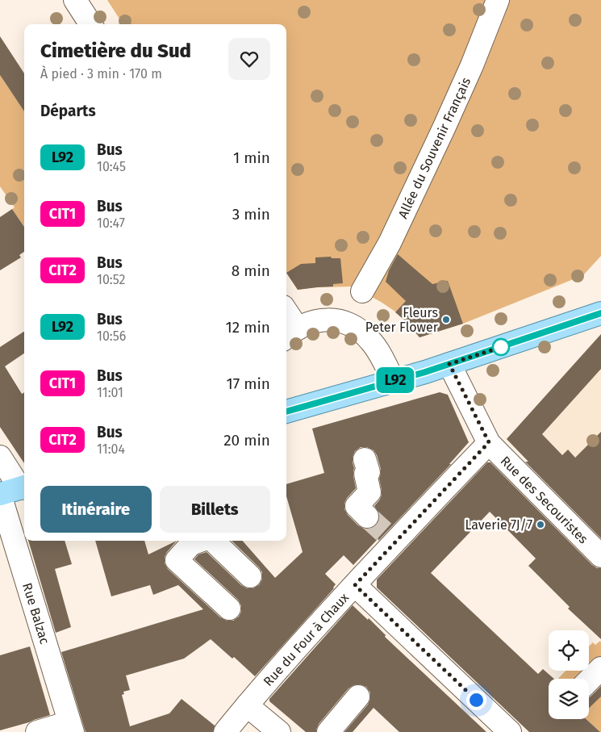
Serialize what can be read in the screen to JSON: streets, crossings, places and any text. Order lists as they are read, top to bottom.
{
  "streets": {
    "street": [
      "Allée du Souvenir Français",
      "Rue des Secouristes",
      "Rue Balzac",
      "Rue du Four à Chaux"
    ]
  },
  "crossings": [
    ["Rue des Secouristes", "Rue du Four à Chaux"]
  ],
  "places": ["Fleurs Peter Flower", "Laverie 7J/7"],
  "lines": ["bus line L92"],
  "page": {
    "on_map": "L92",
    "heading": [
      ["Cimetière du Sud", "À pied · 3 min · 170 m"],
      "Départs"
    ],
    "list": [
      {
        "mark": "L92",
        "name": "Bus",
        "note": "10:45",
        "value": "1 min"
      },
      {
        "mark": "CIT1",
        "name": "Bus",
        "note": "10:47",
        "value": "3 min"
      },
      {
        "mark": "CIT2",
        "name": "Bus",
        "note": "10:52",
        "value": "8 min"
      },
      {
        "mark": "L92",
        "name": "Bus",
        "note": "10:56",
        "value": "12 min"
      },
      {
        "mark": "CIT1",
        "name": "Bus",
        "note": "11:01",
        "value": "17 min"
      },
      {
        "mark": "CIT2",
        "name": "Bus",
        "note": "11:04",
        "value": "20 min"
      }
    ],
    "buttons": ["Itinéraire", "Billets"]
  }
}
